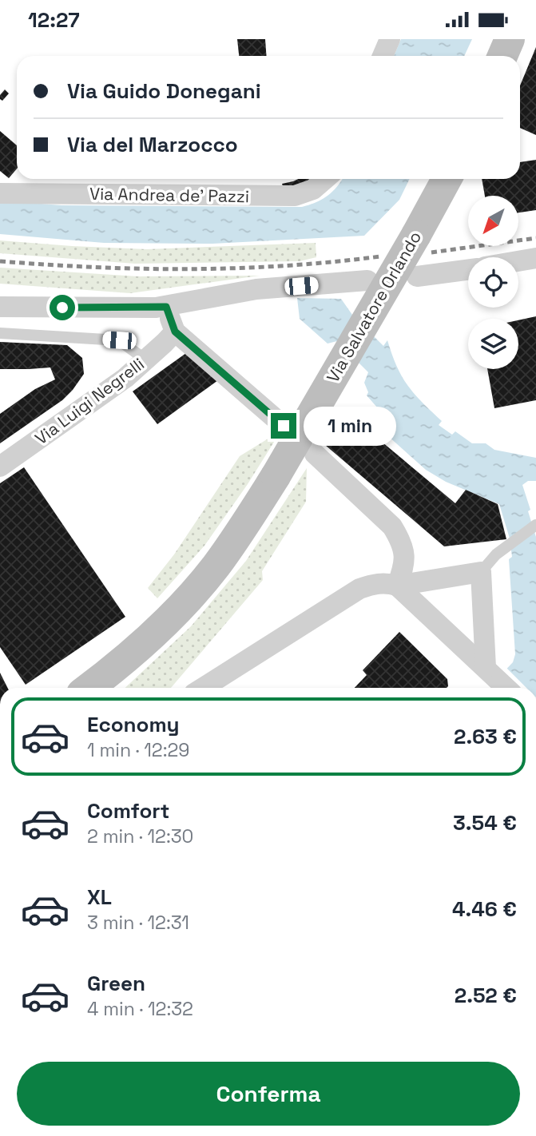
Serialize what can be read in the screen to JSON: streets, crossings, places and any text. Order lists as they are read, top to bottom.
{
  "streets": {
    "main road": ["Via Salvatore Orlando"],
    "street": ["Via Andrea de' Pazzi", "Via Luigi Negrelli"]
  },
  "north": "bottom left",
  "page": {
    "status": "12:27",
    "banner": ["Via Guido Donegani", "Via del Marzocco"],
    "bubble": "1 min",
    "list": [
      {
        "name": "Economy",
        "note": "1 min · 12:29",
        "value": "2.63 €"
      },
      {
        "name": "Comfort",
        "note": "2 min · 12:30",
        "value": "3.54 €"
      },
      {
        "name": "XL",
        "note": "3 min · 12:31",
        "value": "4.46 €"
      },
      {
        "name": "Green",
        "note": "4 min · 12:32",
        "value": "2.52 €"
      }
    ],
    "buttons": "Conferma"
  }
}
